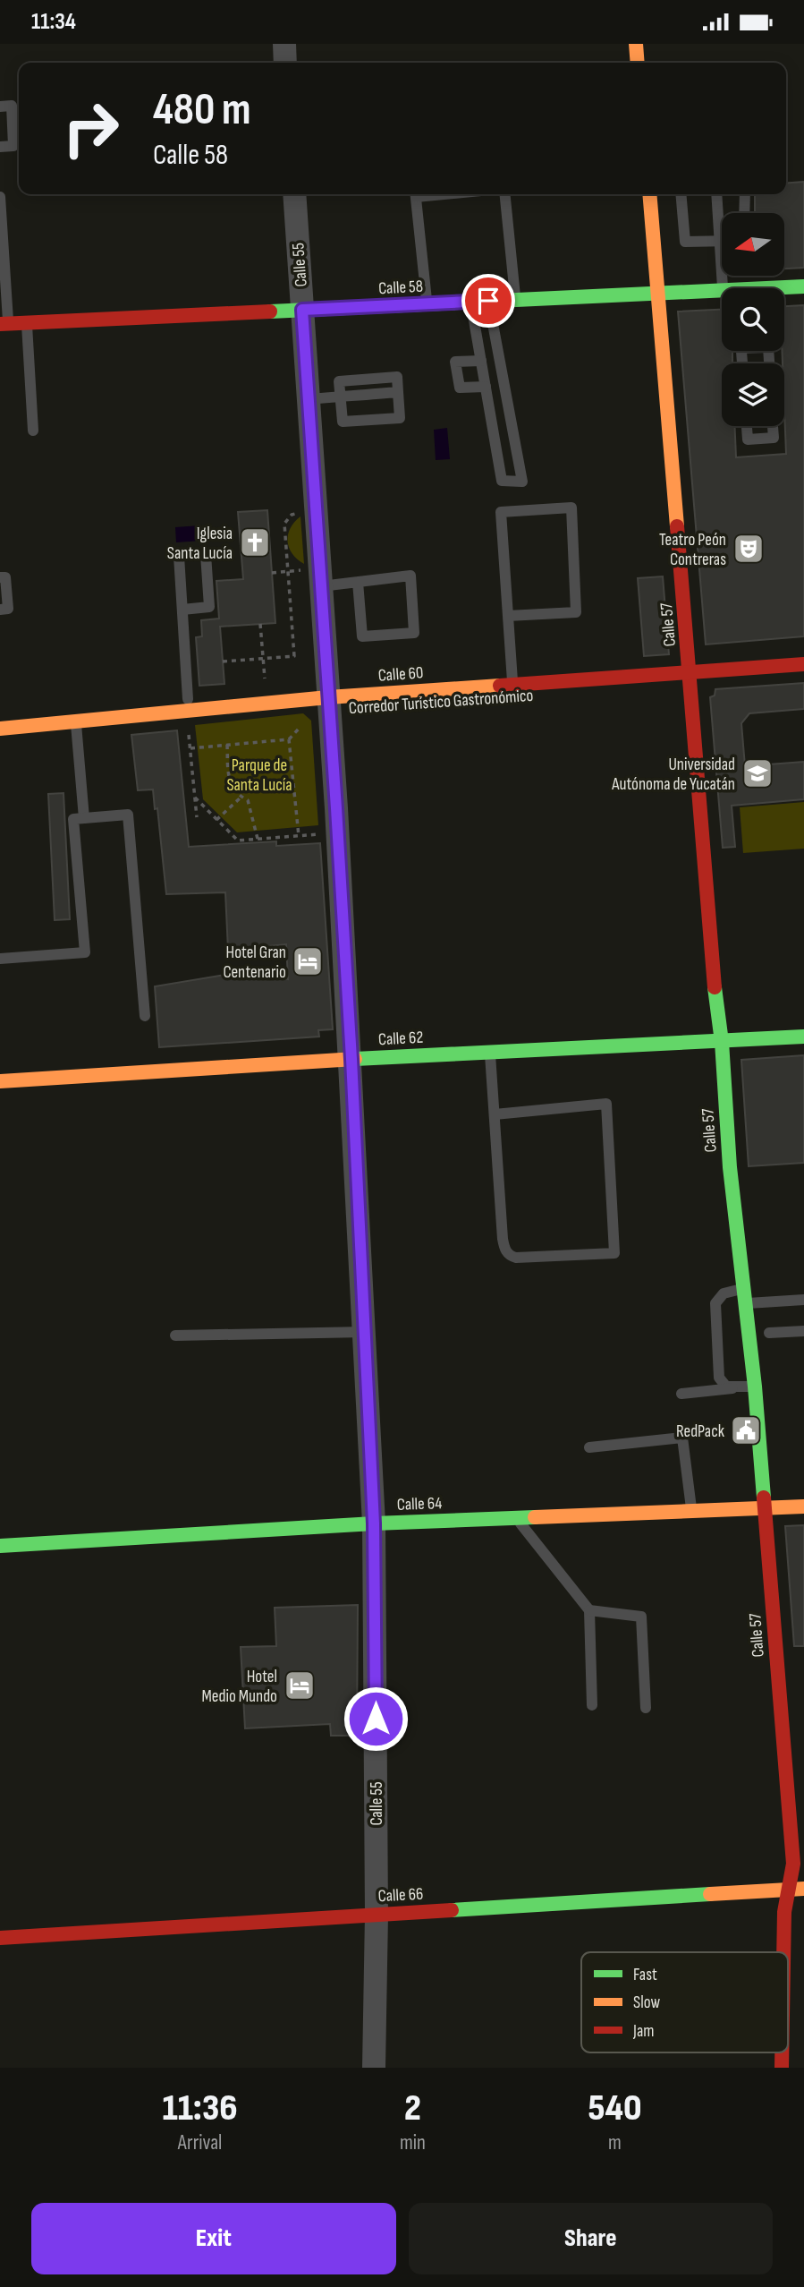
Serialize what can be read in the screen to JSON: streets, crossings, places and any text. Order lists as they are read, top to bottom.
{
  "streets": {
    "street": [
      "Calle 55",
      "Calle 58",
      "Calle 57",
      "Corredor Turístico Gastronómico",
      "Calle 62",
      "Calle 64",
      "Calle 66"
    ]
  },
  "crossings": [
    ["Calle 55", "Calle 58"],
    ["Calle 55", "Corredor Turístico Gastronómico"],
    ["Calle 55", "Calle 62"],
    ["Calle 55", "Calle 64"],
    ["Calle 55", "Calle 66"],
    ["Calle 58", "Calle 57"],
    ["Calle 57", "Corredor Turístico Gastronómico"],
    ["Calle 57", "Calle 62"],
    ["Calle 57", "Calle 64"],
    ["Calle 57", "Calle 66"]
  ],
  "parks": ["Parque de Santa Lucía"],
  "places": {
    "church": ["Iglesia Santa Lucía"],
    "theatre": ["Teatro Peón Contreras"],
    "school or university": ["Universidad Autónoma de Yucatán"],
    "hotel": ["Hotel Gran Centenario", "Hotel Medio Mundo"],
    "public building": ["RedPack"]
  },
  "legend": ["Fast", "Slow", "Jam"],
  "north": "left",
  "page": {
    "status": "11:34",
    "turn": ["480 m", "Calle 58"],
    "eta": [
      "11:36",
      "Arrival",
      "2",
      "min",
      "540",
      "m"
    ],
    "buttons": ["Exit", "Share"]
  }
}
